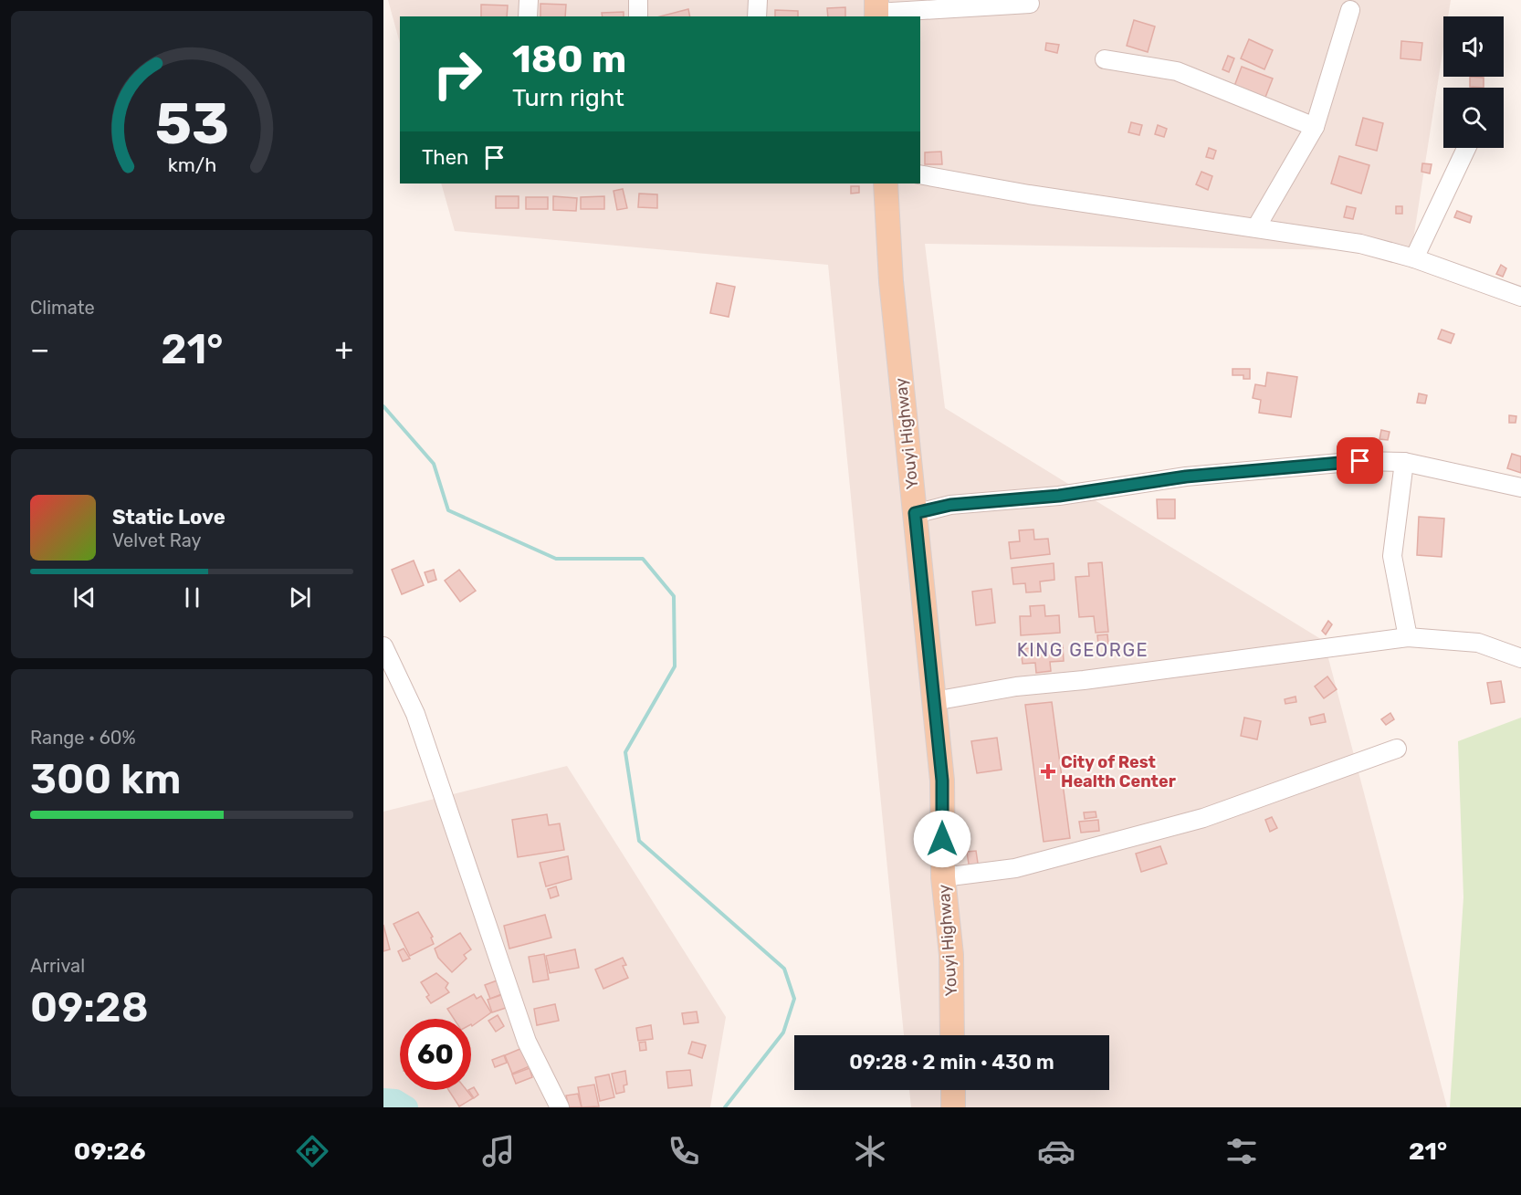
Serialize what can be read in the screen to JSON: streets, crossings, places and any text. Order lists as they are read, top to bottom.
{
  "streets": {
    "main road": ["Youyi Highway"]
  },
  "districts": ["KING GEORGE"],
  "places": {
    "health": ["City of Rest Health Center"]
  },
  "page": {
    "turn": ["180 m", "Turn right"],
    "then": "Then",
    "tile": [
      "Climate",
      ["Range · 60%", "300 km"],
      ["Arrival", "09:28"]
    ],
    "heat": ["−", "21°", "+"],
    "song": ["Static Love", "Velvet Ray"],
    "limit": "60",
    "trip": "09:28 · 2 min · 430 m",
    "tabs": ["09:26", "21°"],
    "gauge": ["53", "km/h"]
  }
}
